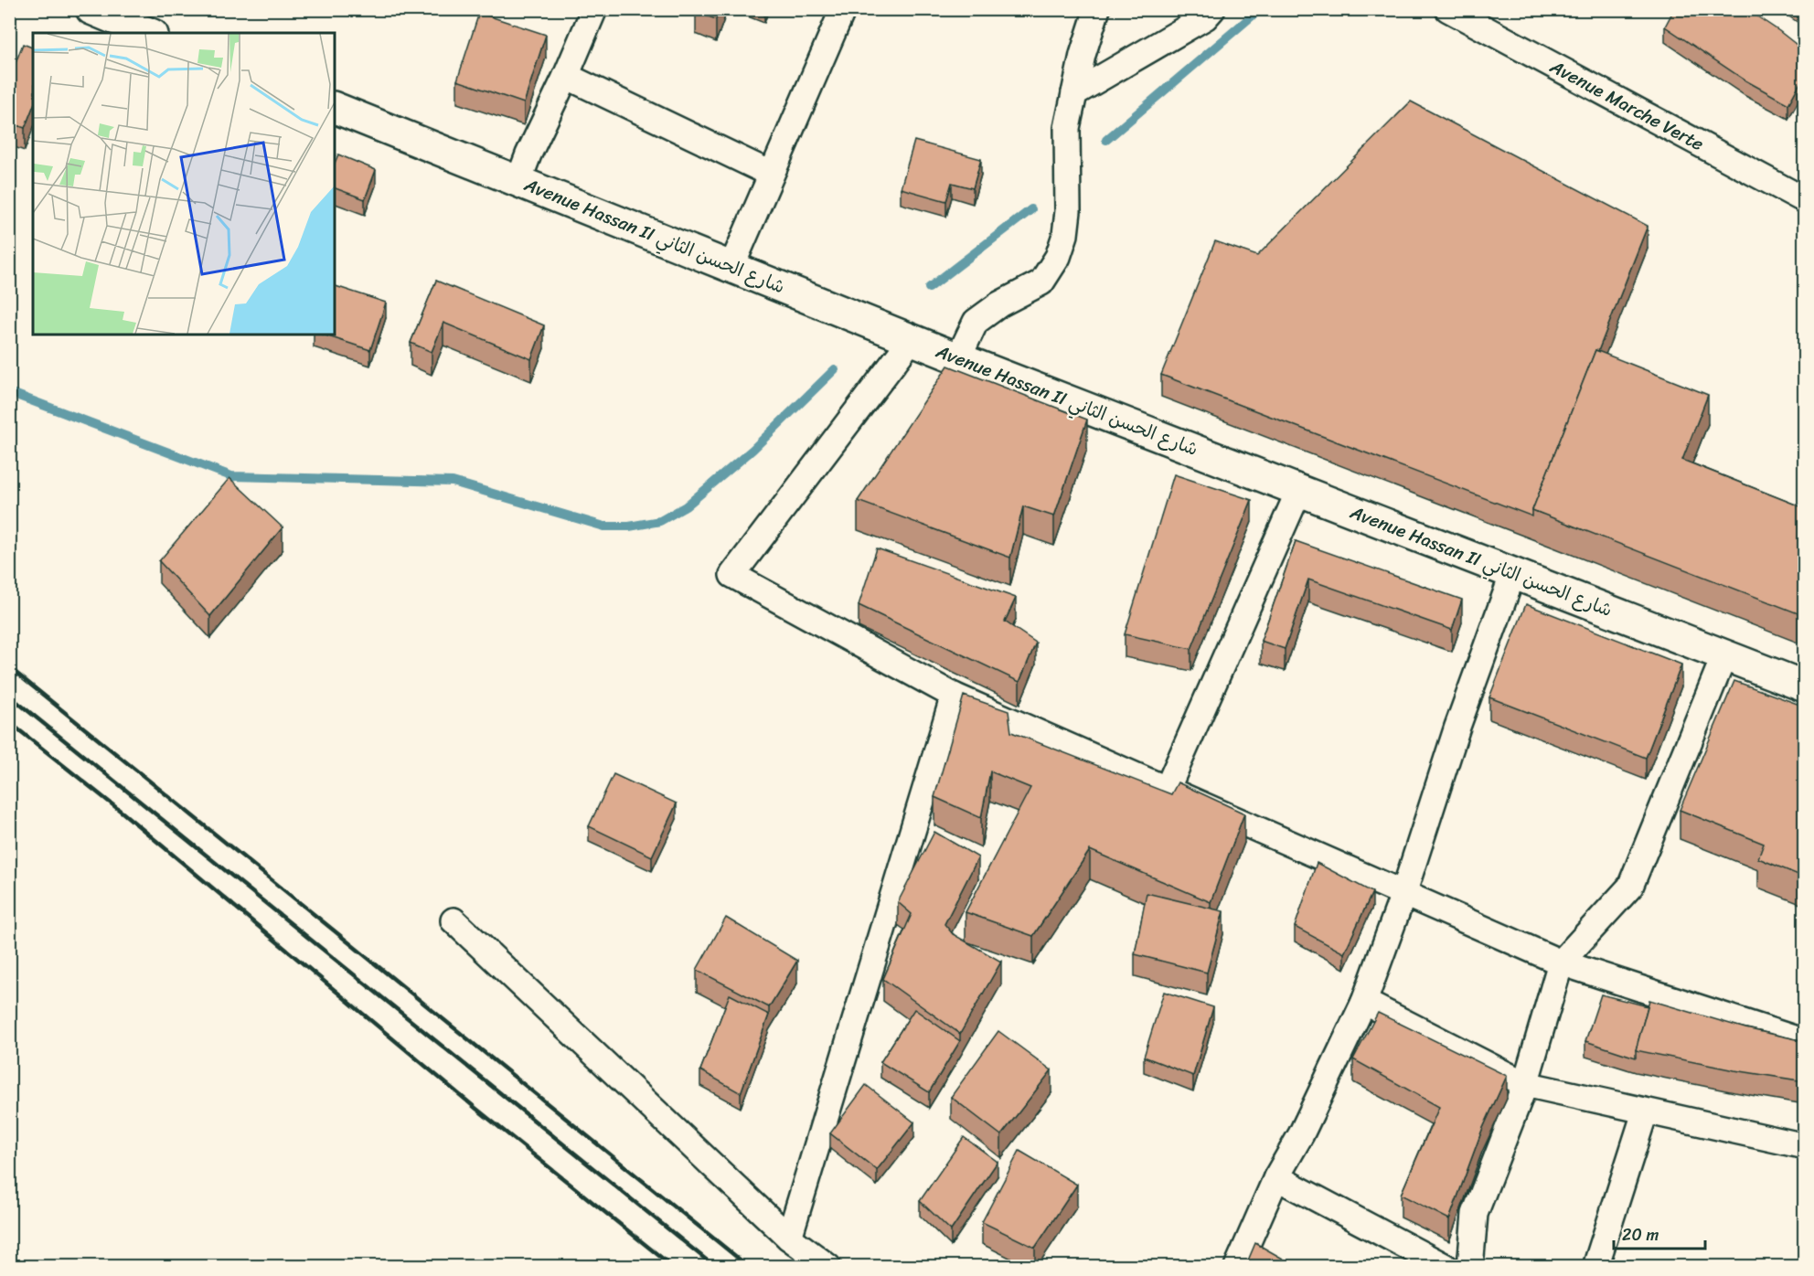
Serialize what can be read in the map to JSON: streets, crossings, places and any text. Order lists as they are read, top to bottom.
{
  "streets": {
    "street": ["Avenue Marche Verte", "Avenue Hassan II شارع الحسن الثاني"]
  },
  "scale_bar": "20 m"
}
